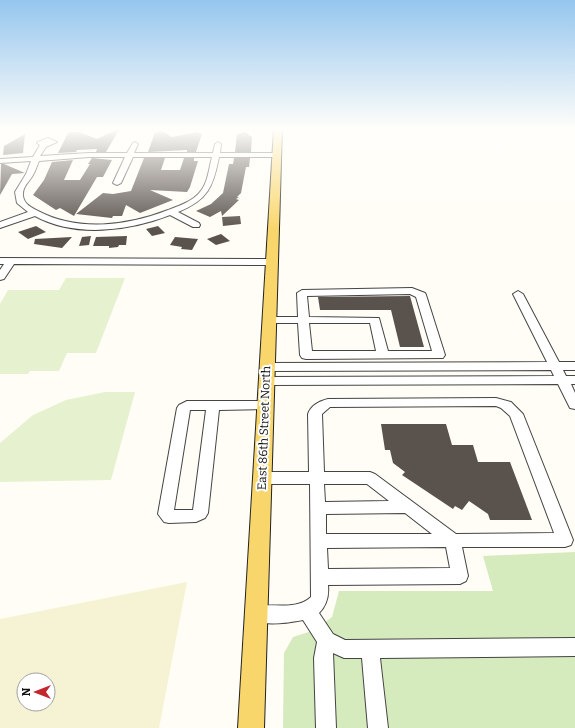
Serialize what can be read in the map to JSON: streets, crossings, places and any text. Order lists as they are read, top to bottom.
{
  "streets": {
    "main road": ["East 86th Street North"]
  },
  "north": "left"
}
